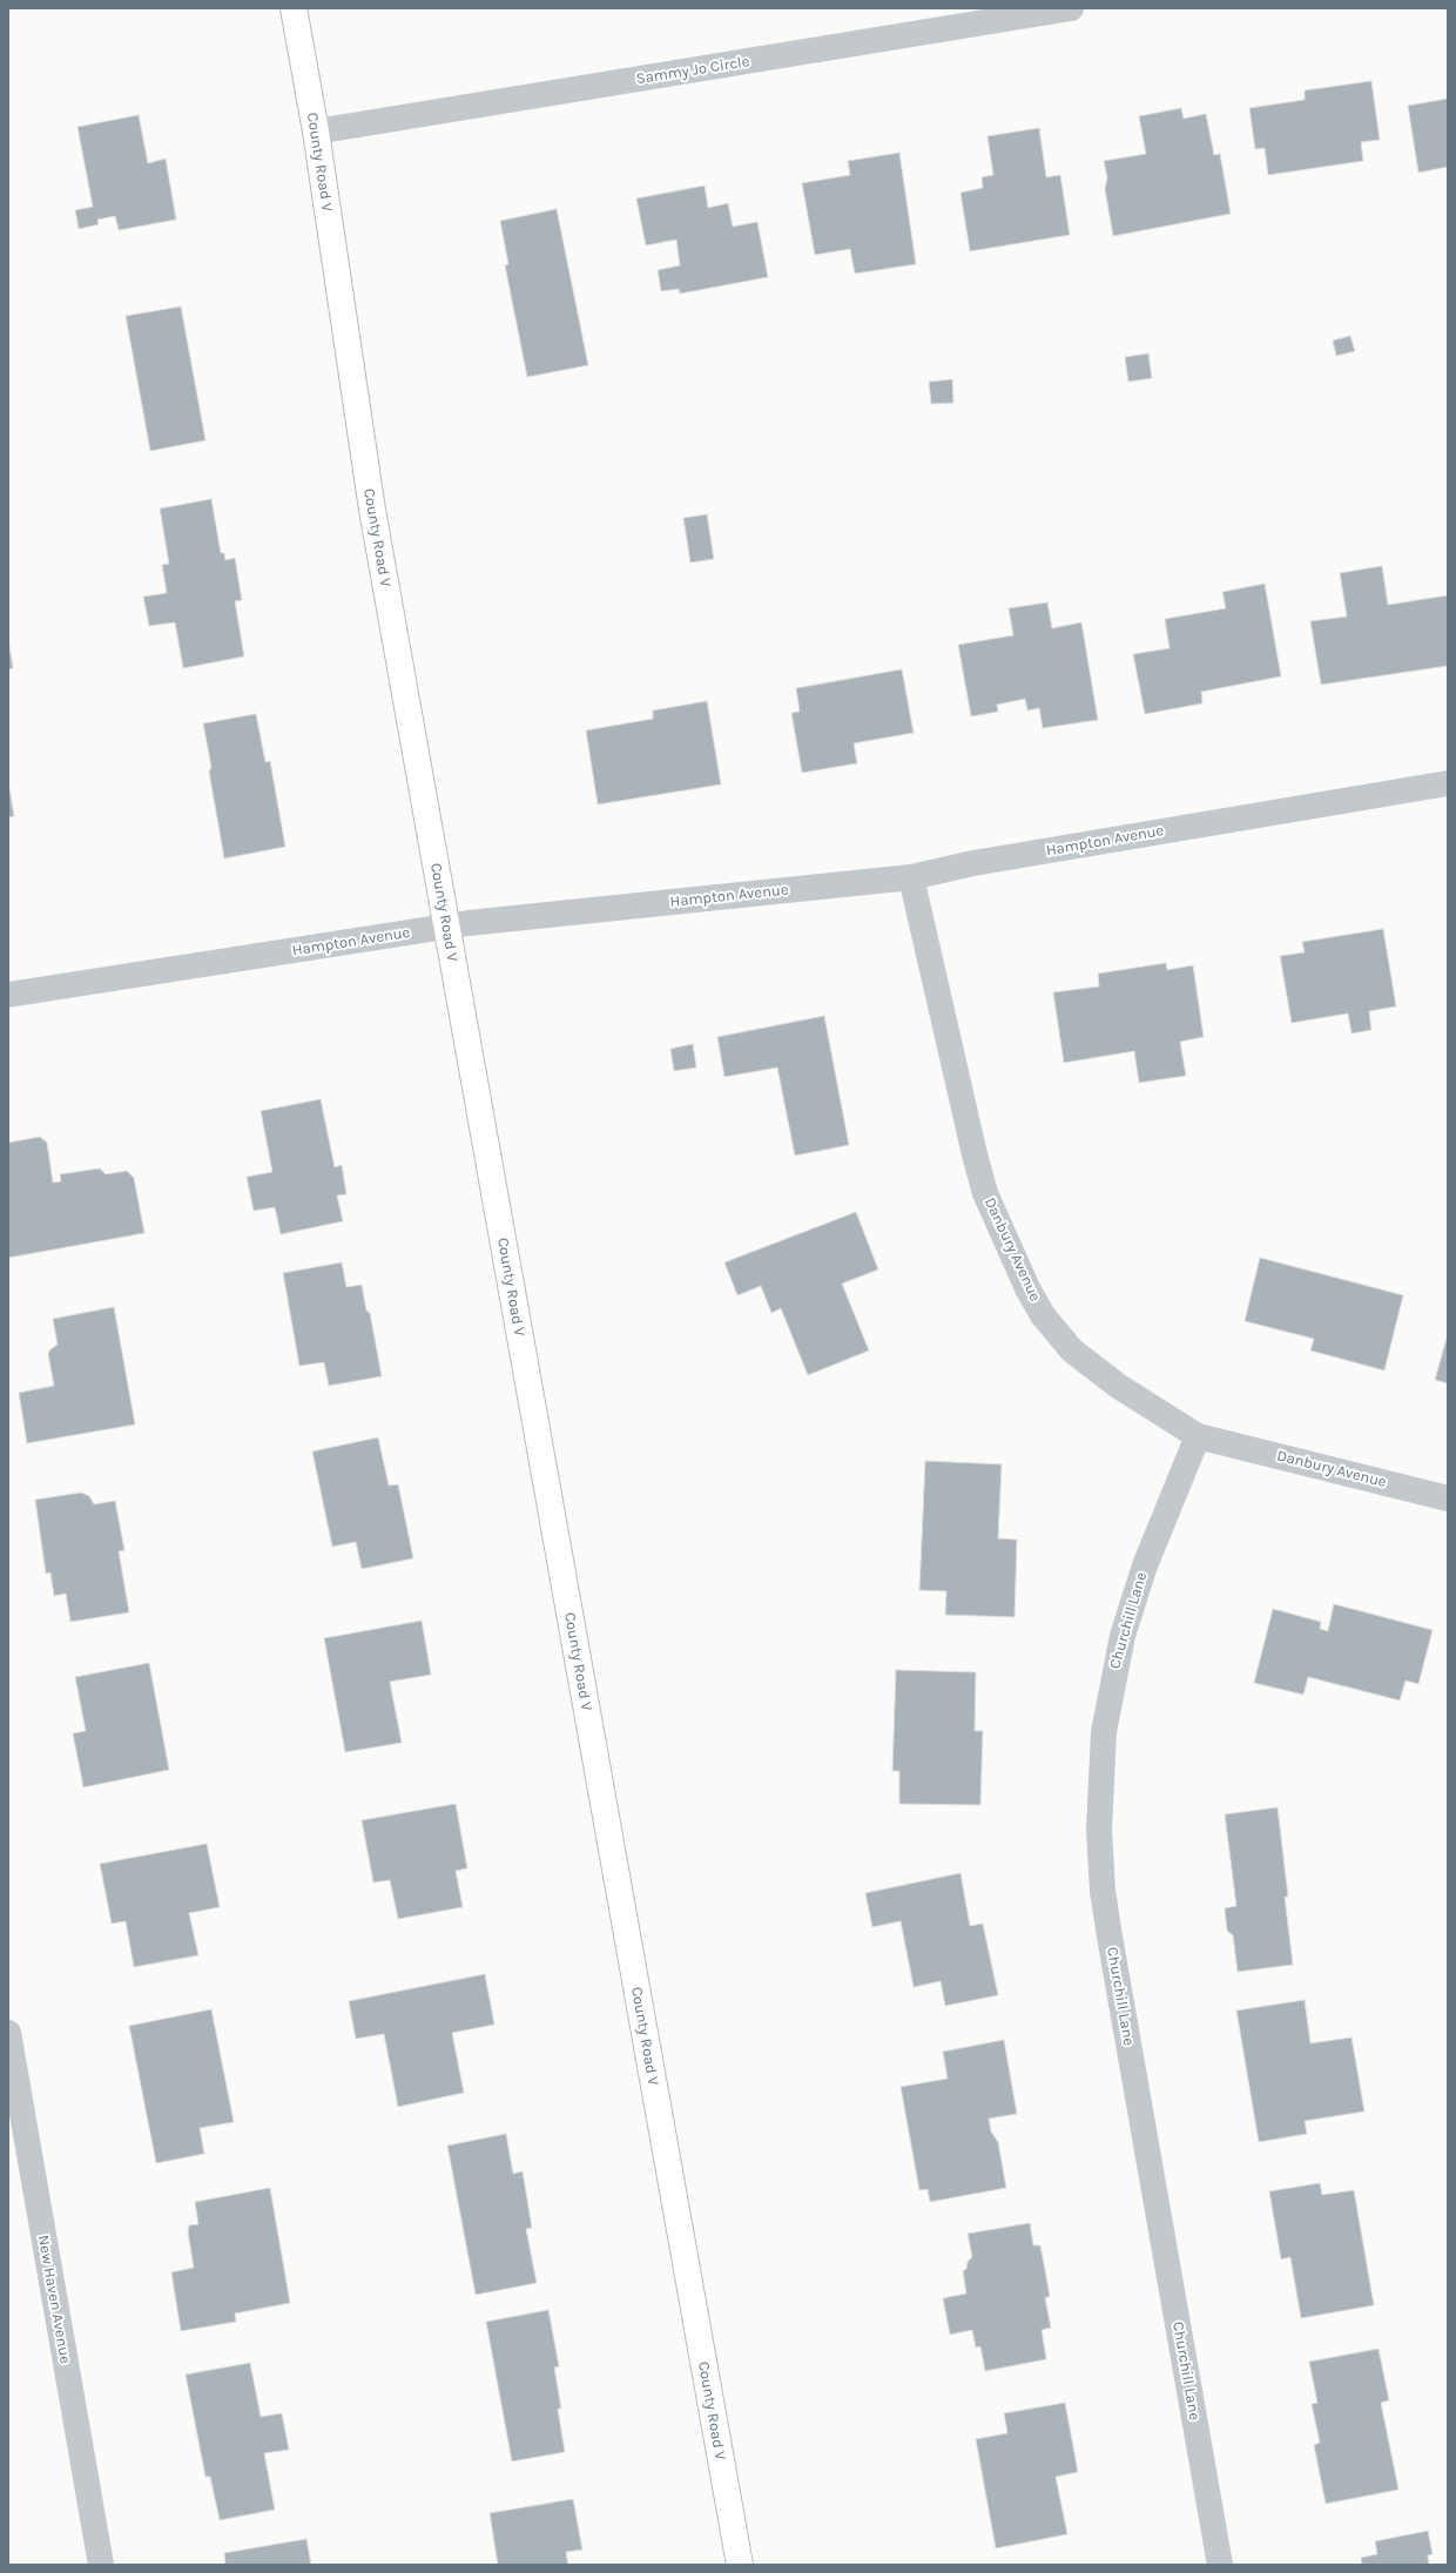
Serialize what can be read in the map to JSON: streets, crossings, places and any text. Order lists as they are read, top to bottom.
{
  "streets": {
    "main road": ["County Road V"],
    "street": [
      "Sammy Jo Circle",
      "Hampton Avenue",
      "Danbury Avenue",
      "Churchill Lane",
      "New Haven Avenue"
    ]
  },
  "crossings": [
    ["Sammy Jo Circle", "County Road V"],
    ["County Road V", "Hampton Avenue"],
    ["Hampton Avenue", "Danbury Avenue"],
    ["Danbury Avenue", "Churchill Lane"]
  ]
}
